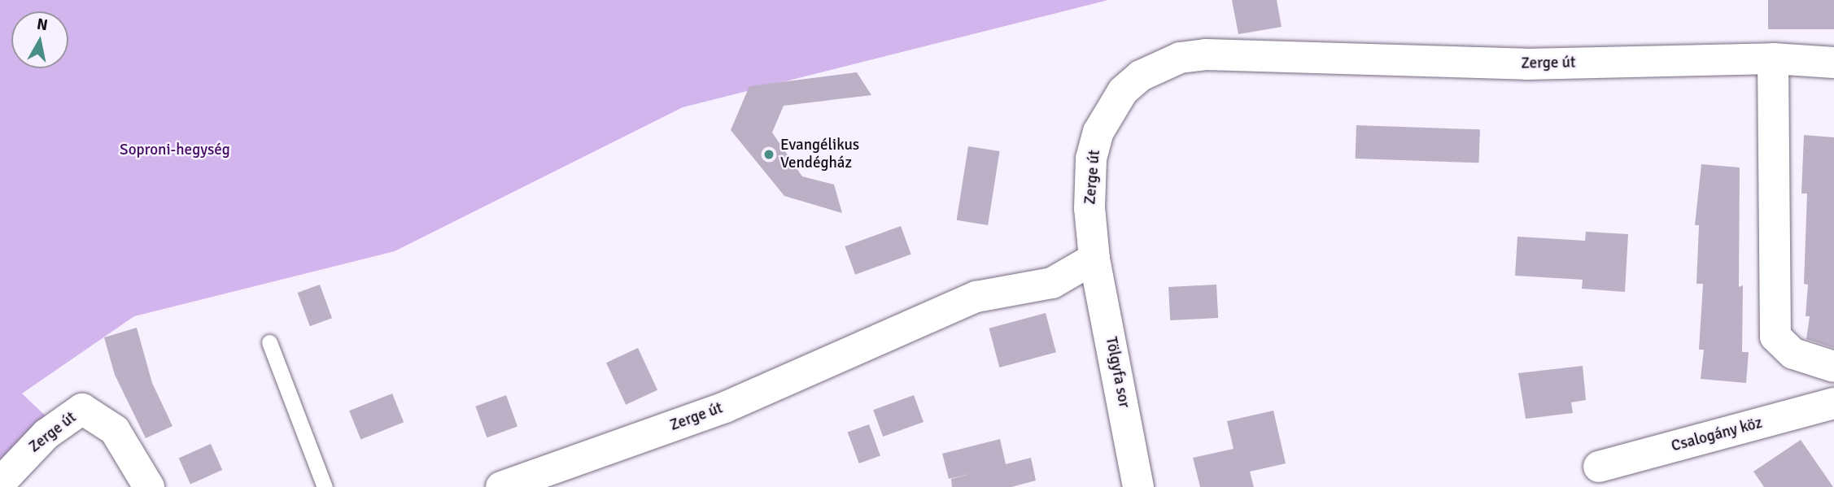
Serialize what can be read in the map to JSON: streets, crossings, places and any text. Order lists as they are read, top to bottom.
{
  "streets": {
    "street": ["Zerge út", "Tölgyfa sor", "Csalogány köz"]
  },
  "crossings": [
    ["Zerge út", "Tölgyfa sor"]
  ],
  "parks": ["Soproni-hegység"],
  "places": ["Evangélikus Vendégház"],
  "north": "top"
}
